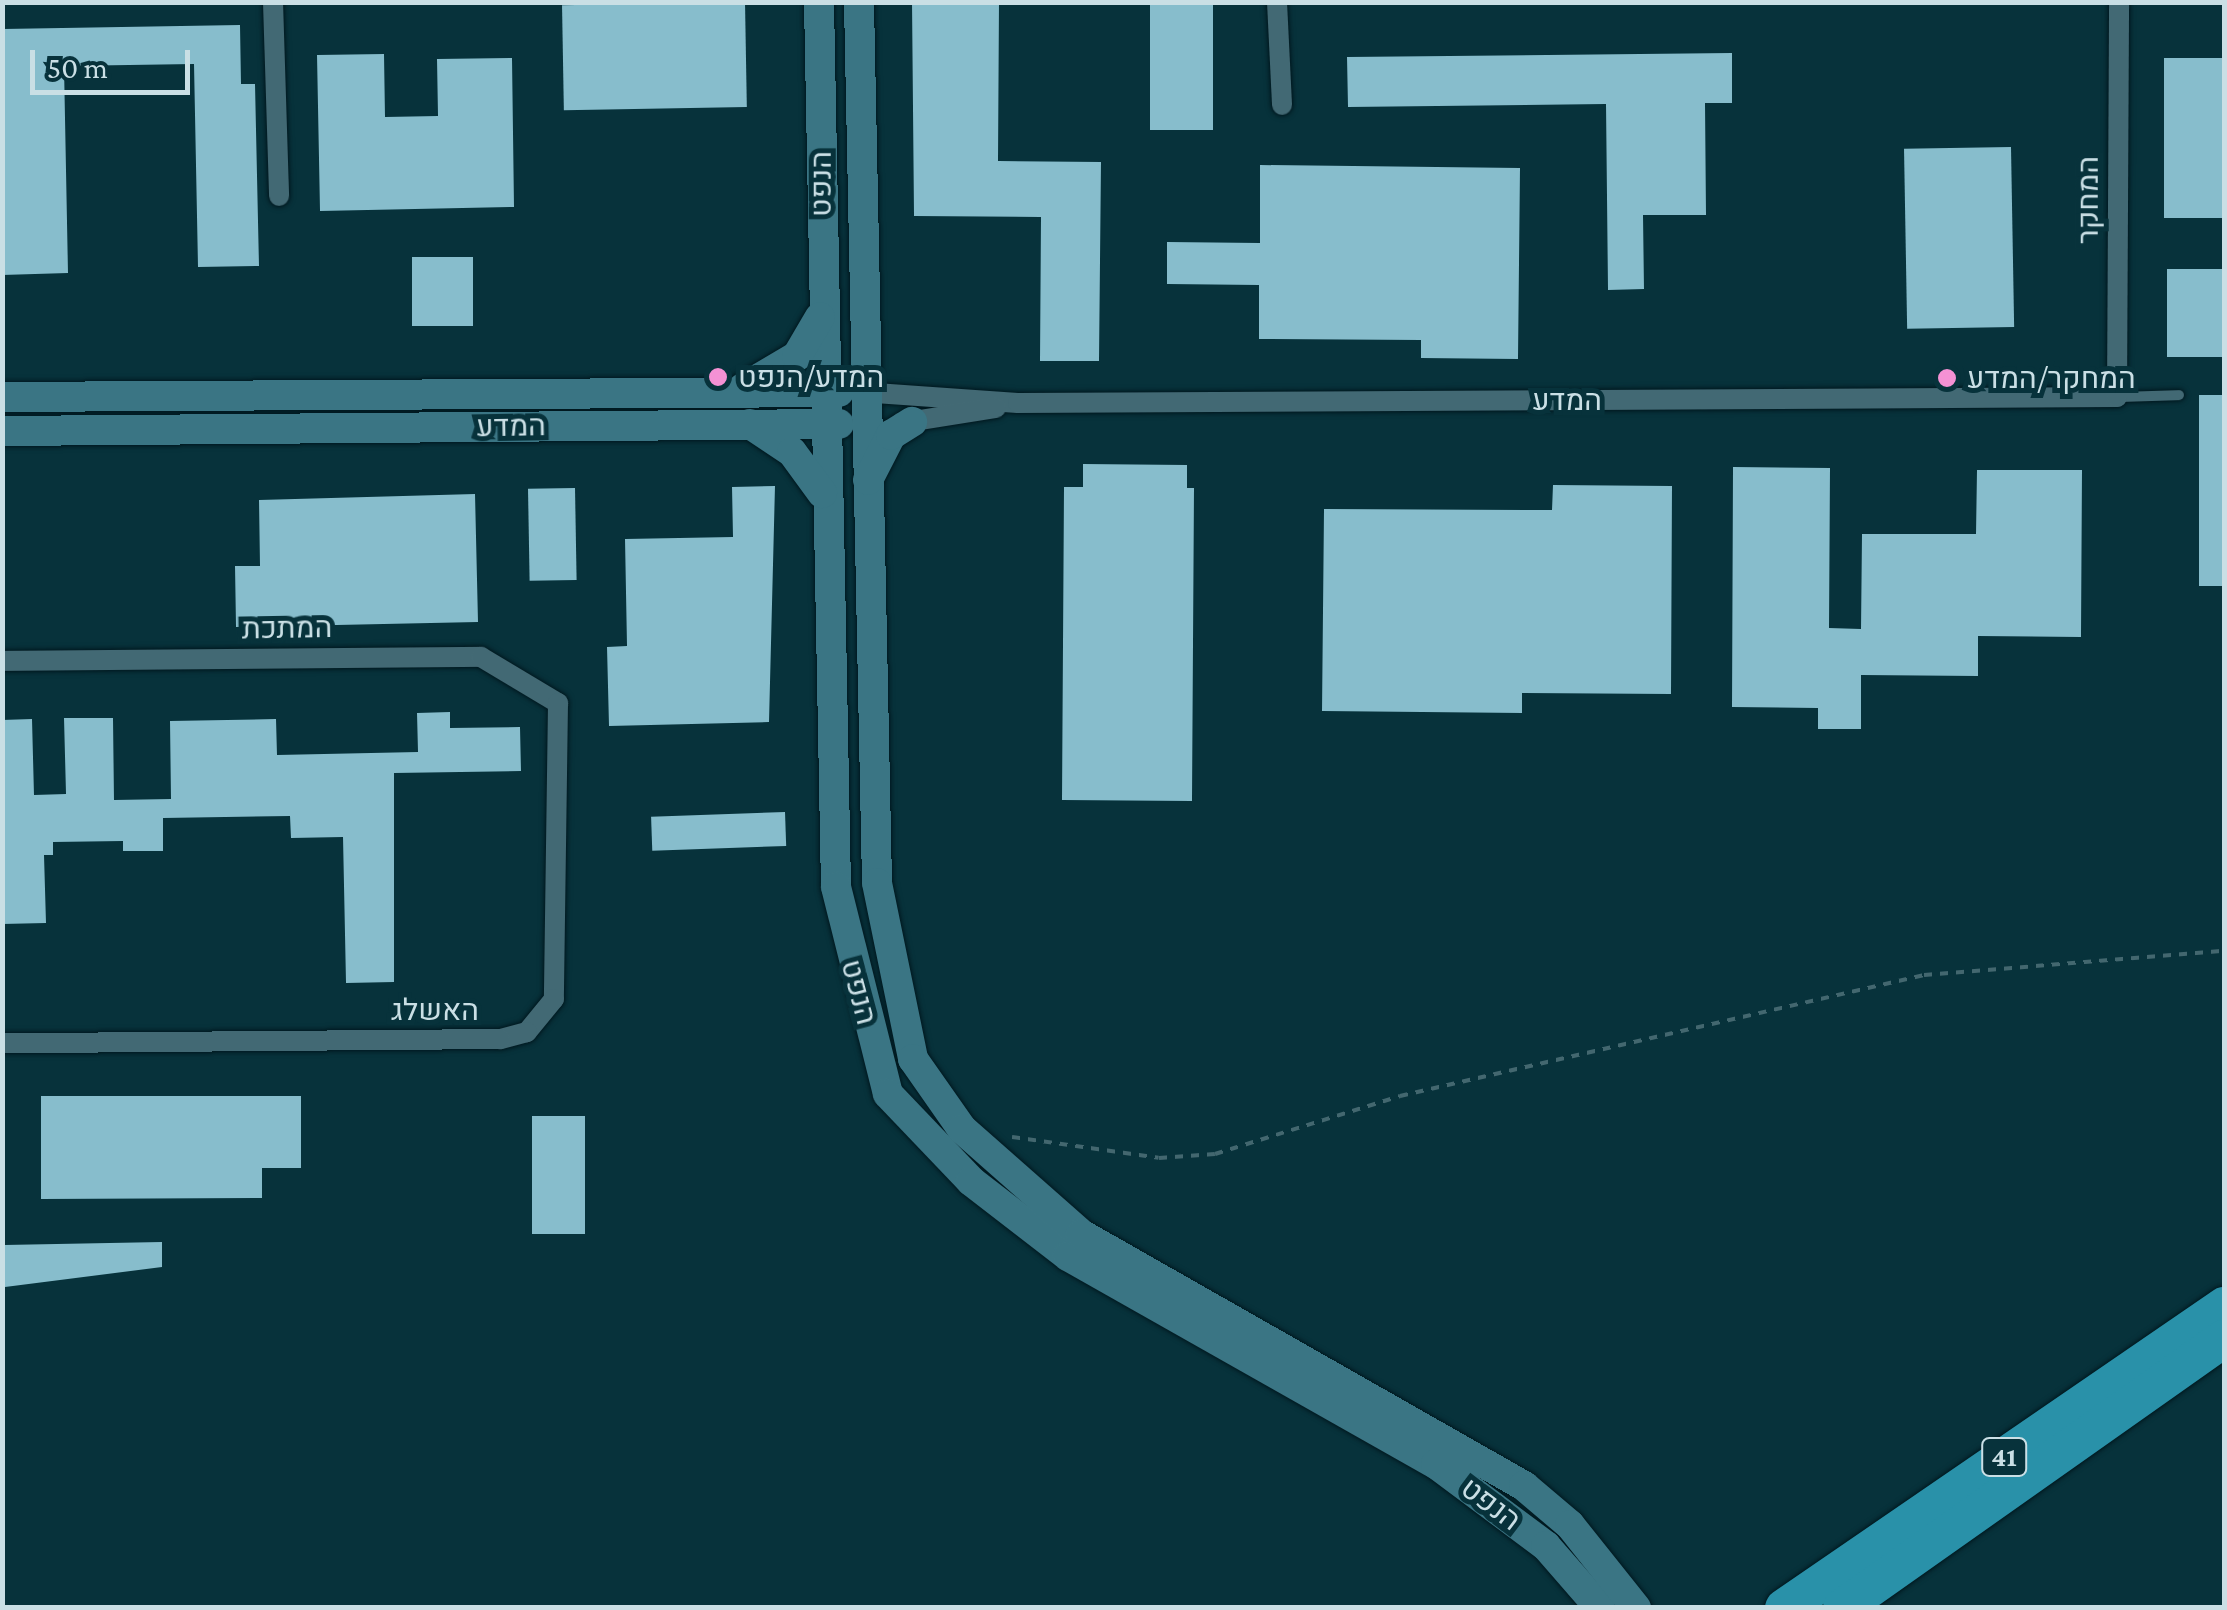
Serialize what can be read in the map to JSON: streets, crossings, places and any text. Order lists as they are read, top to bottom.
{
  "streets": {
    "highway": ["41"],
    "street": [
      "הנפט",
      "המחקר",
      "המדע",
      "המתכת",
      "האשלג"
    ]
  },
  "crossings": [
    ["הנפט", "המדע"],
    ["המחקר", "המדע"],
    ["המתכת", "האשלג"]
  ],
  "places": ["המדע/הנפט", "המחקר/המדע"],
  "scale_bar": "50 m"
}
